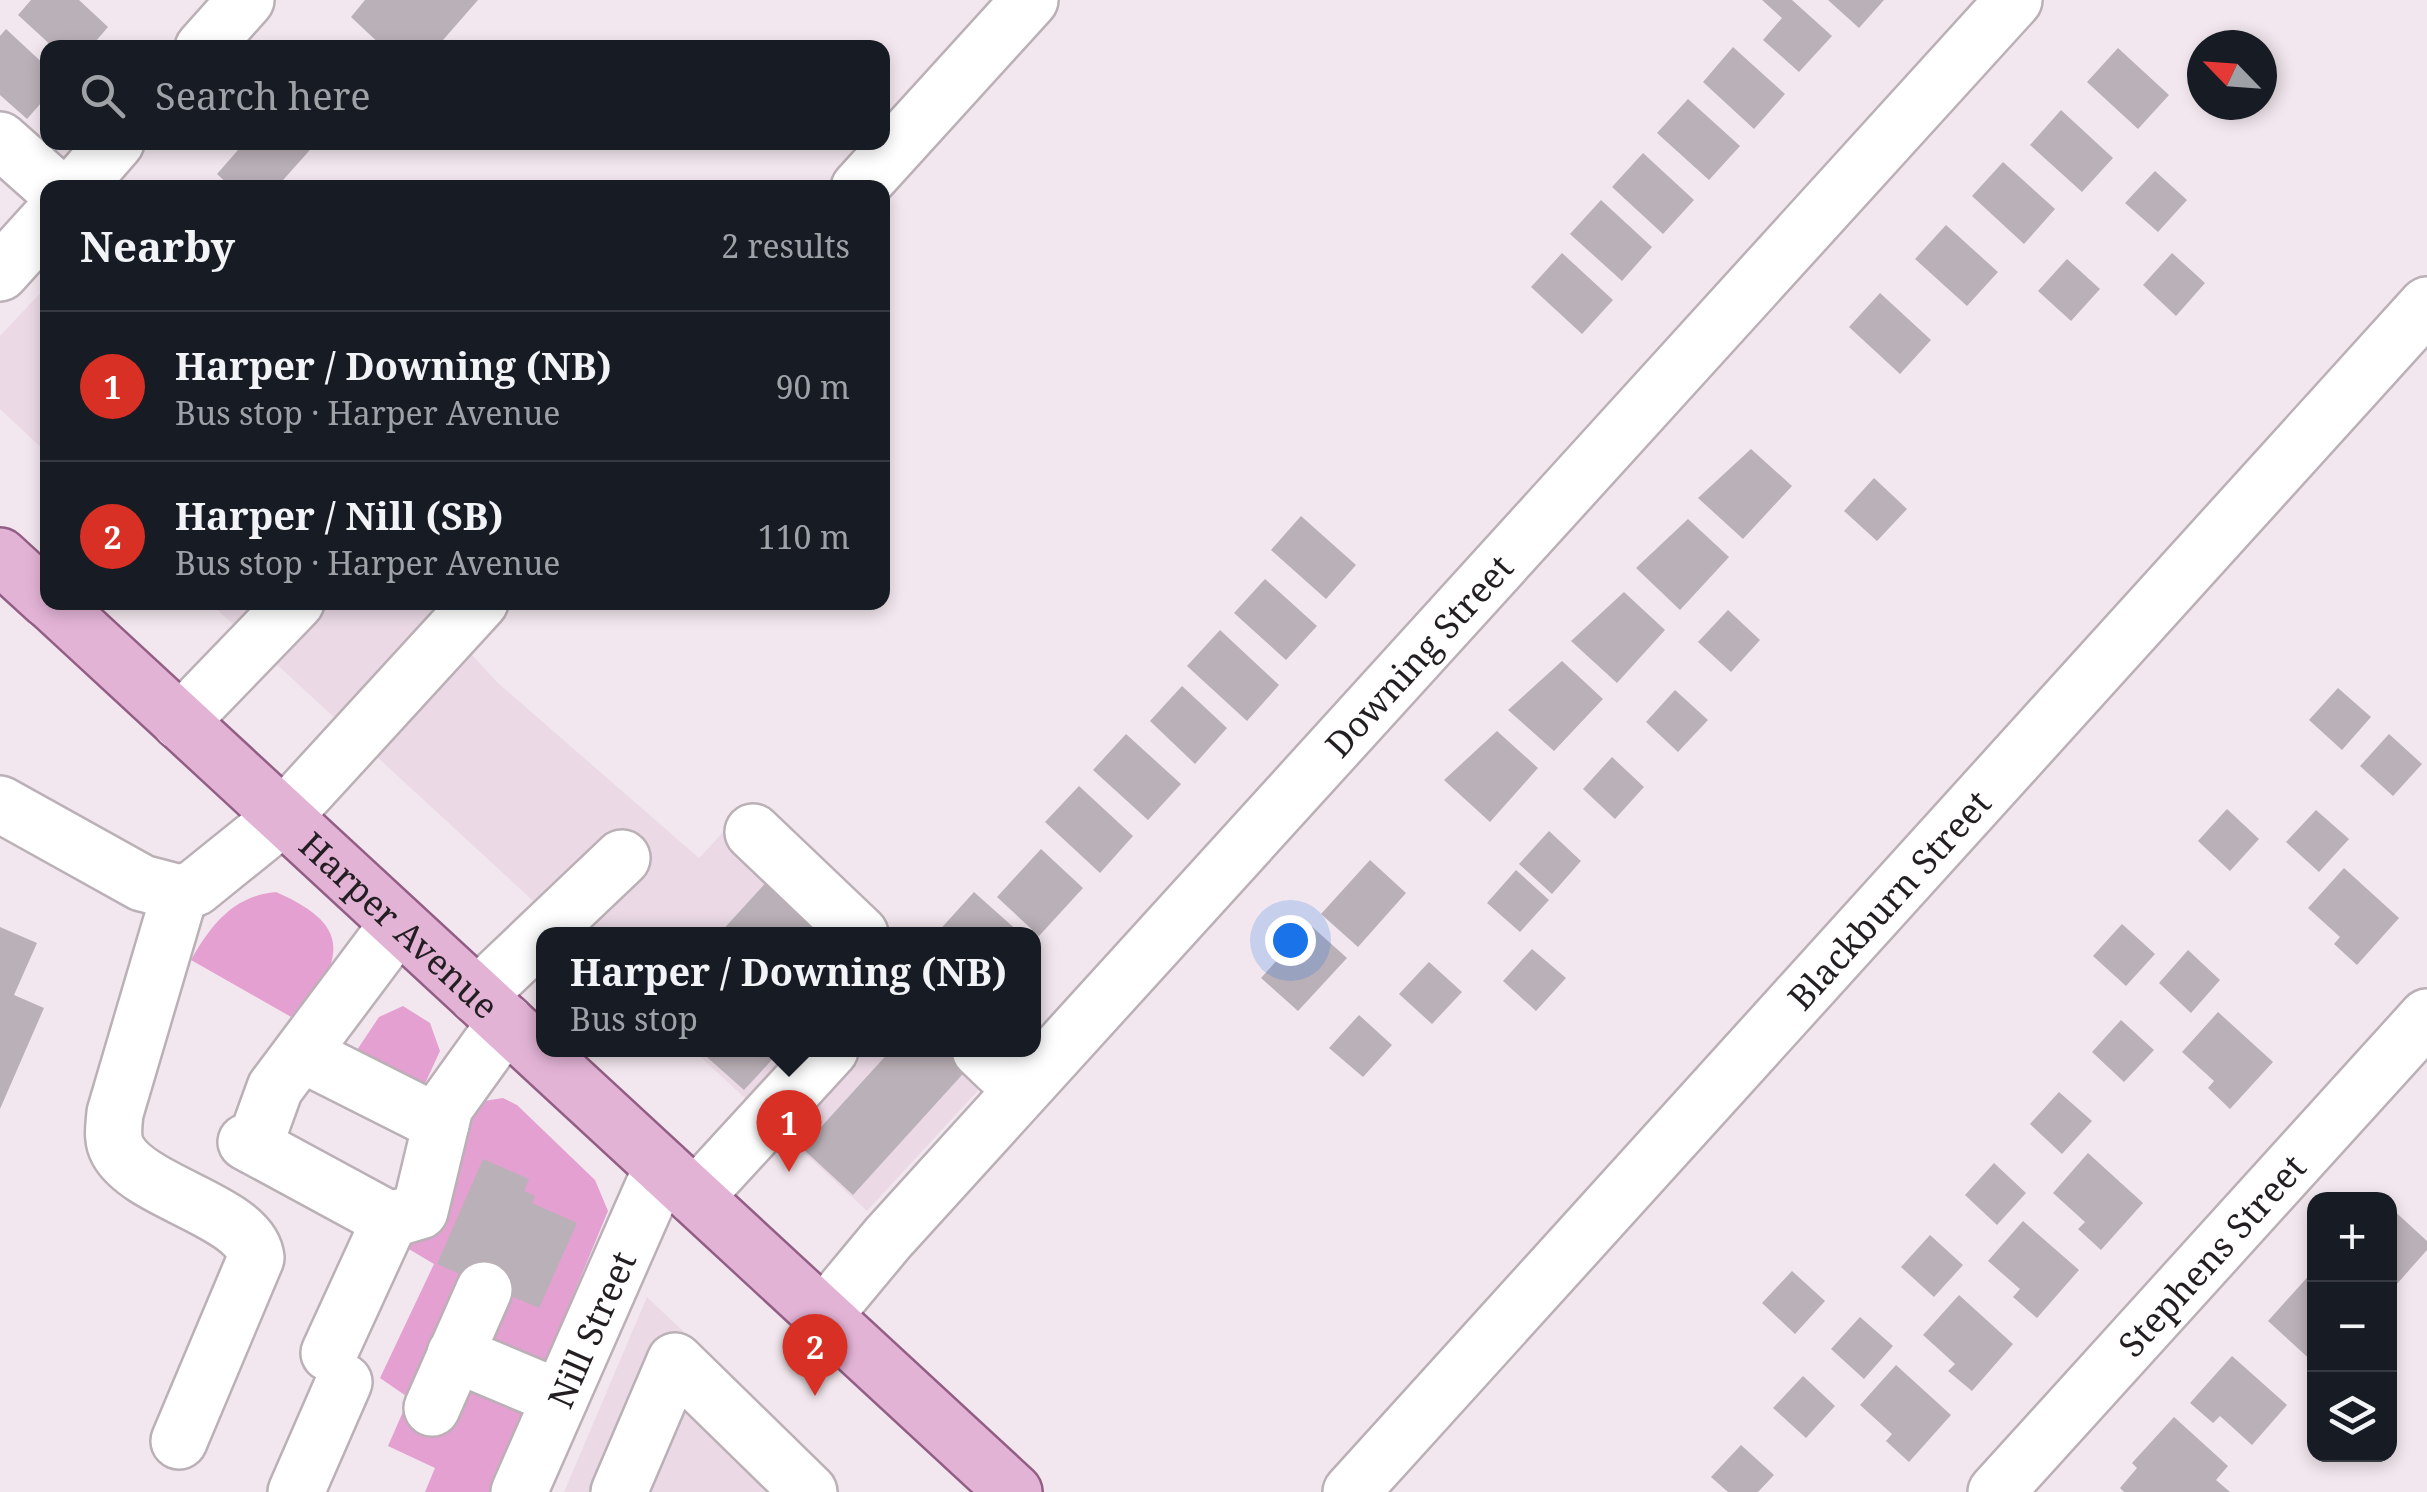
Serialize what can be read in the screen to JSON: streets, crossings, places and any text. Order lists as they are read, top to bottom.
{
  "streets": {
    "main road": ["Harper Avenue"],
    "street": [
      "Downing Street",
      "Blackburn Street",
      "Stephens Street",
      "Nill Street"
    ]
  },
  "crossings": [
    ["Downing Street", "Harper Avenue"],
    ["Harper Avenue", "Nill Street"]
  ],
  "north": "top left",
  "page": {
    "search": "Search here",
    "heading": ["Nearby", "2 results"],
    "list": [
      {
        "mark": "1",
        "name": "Harper / Downing (NB)",
        "note": "Bus stop · Harper Avenue",
        "value": "90 m"
      },
      {
        "mark": "2",
        "name": "Harper / Nill (SB)",
        "note": "Bus stop · Harper Avenue",
        "value": "110 m"
      }
    ],
    "popup": ["Harper / Downing (NB)", "Bus stop"],
    "pins": ["1", "2"],
    "map_buttons": ["+", "−"]
  }
}
